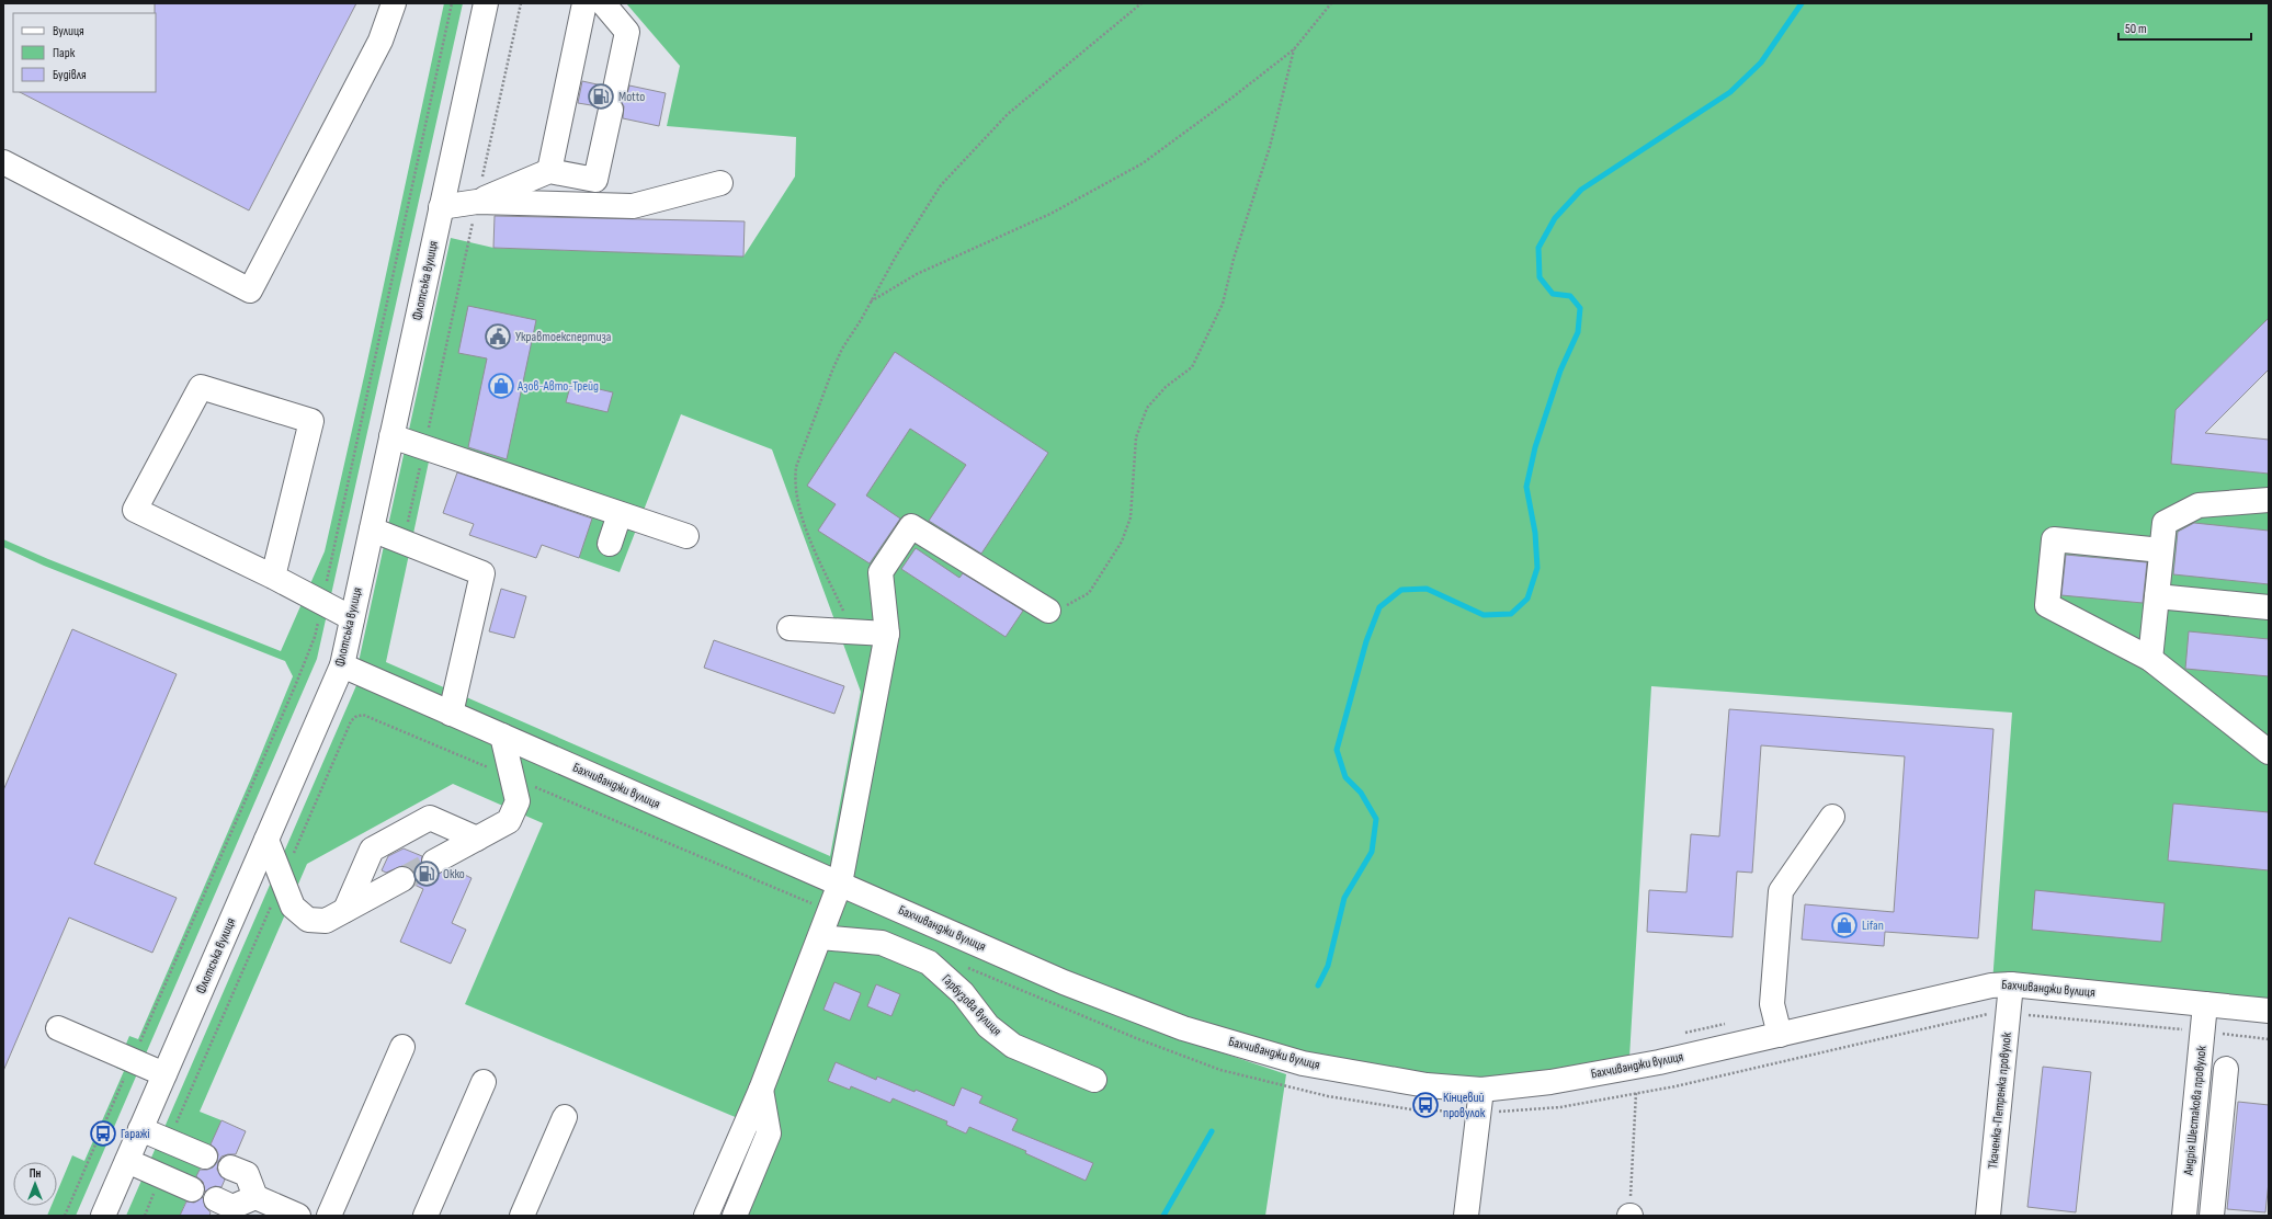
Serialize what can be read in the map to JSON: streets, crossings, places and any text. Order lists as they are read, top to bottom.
{
  "streets": {
    "street": [
      "Флотська вулиця",
      "Бахчиванджи вулиця",
      "Гарбузова вулиця",
      "Ткаченка-Петренка провулок",
      "Андрія Шестакова провулок"
    ]
  },
  "crossings": [
    ["Флотська вулиця", "Бахчиванджи вулиця"],
    ["Бахчиванджи вулиця", "Ткаченка-Петренка провулок"],
    ["Бахчиванджи вулиця", "Андрія Шестакова провулок"]
  ],
  "places": {
    "fuel station": ["Motto", "Окко"],
    "public building": ["Укравтоекспертиза"],
    "shop": ["Азов-Авто-Трейд", "Lifan"],
    "bus stop": ["Кінцевий провулок", "Гаражі"]
  },
  "legend": ["Вулиця", "Парк", "Будівля"],
  "scale_bar": "50 m",
  "north": "top"
}
